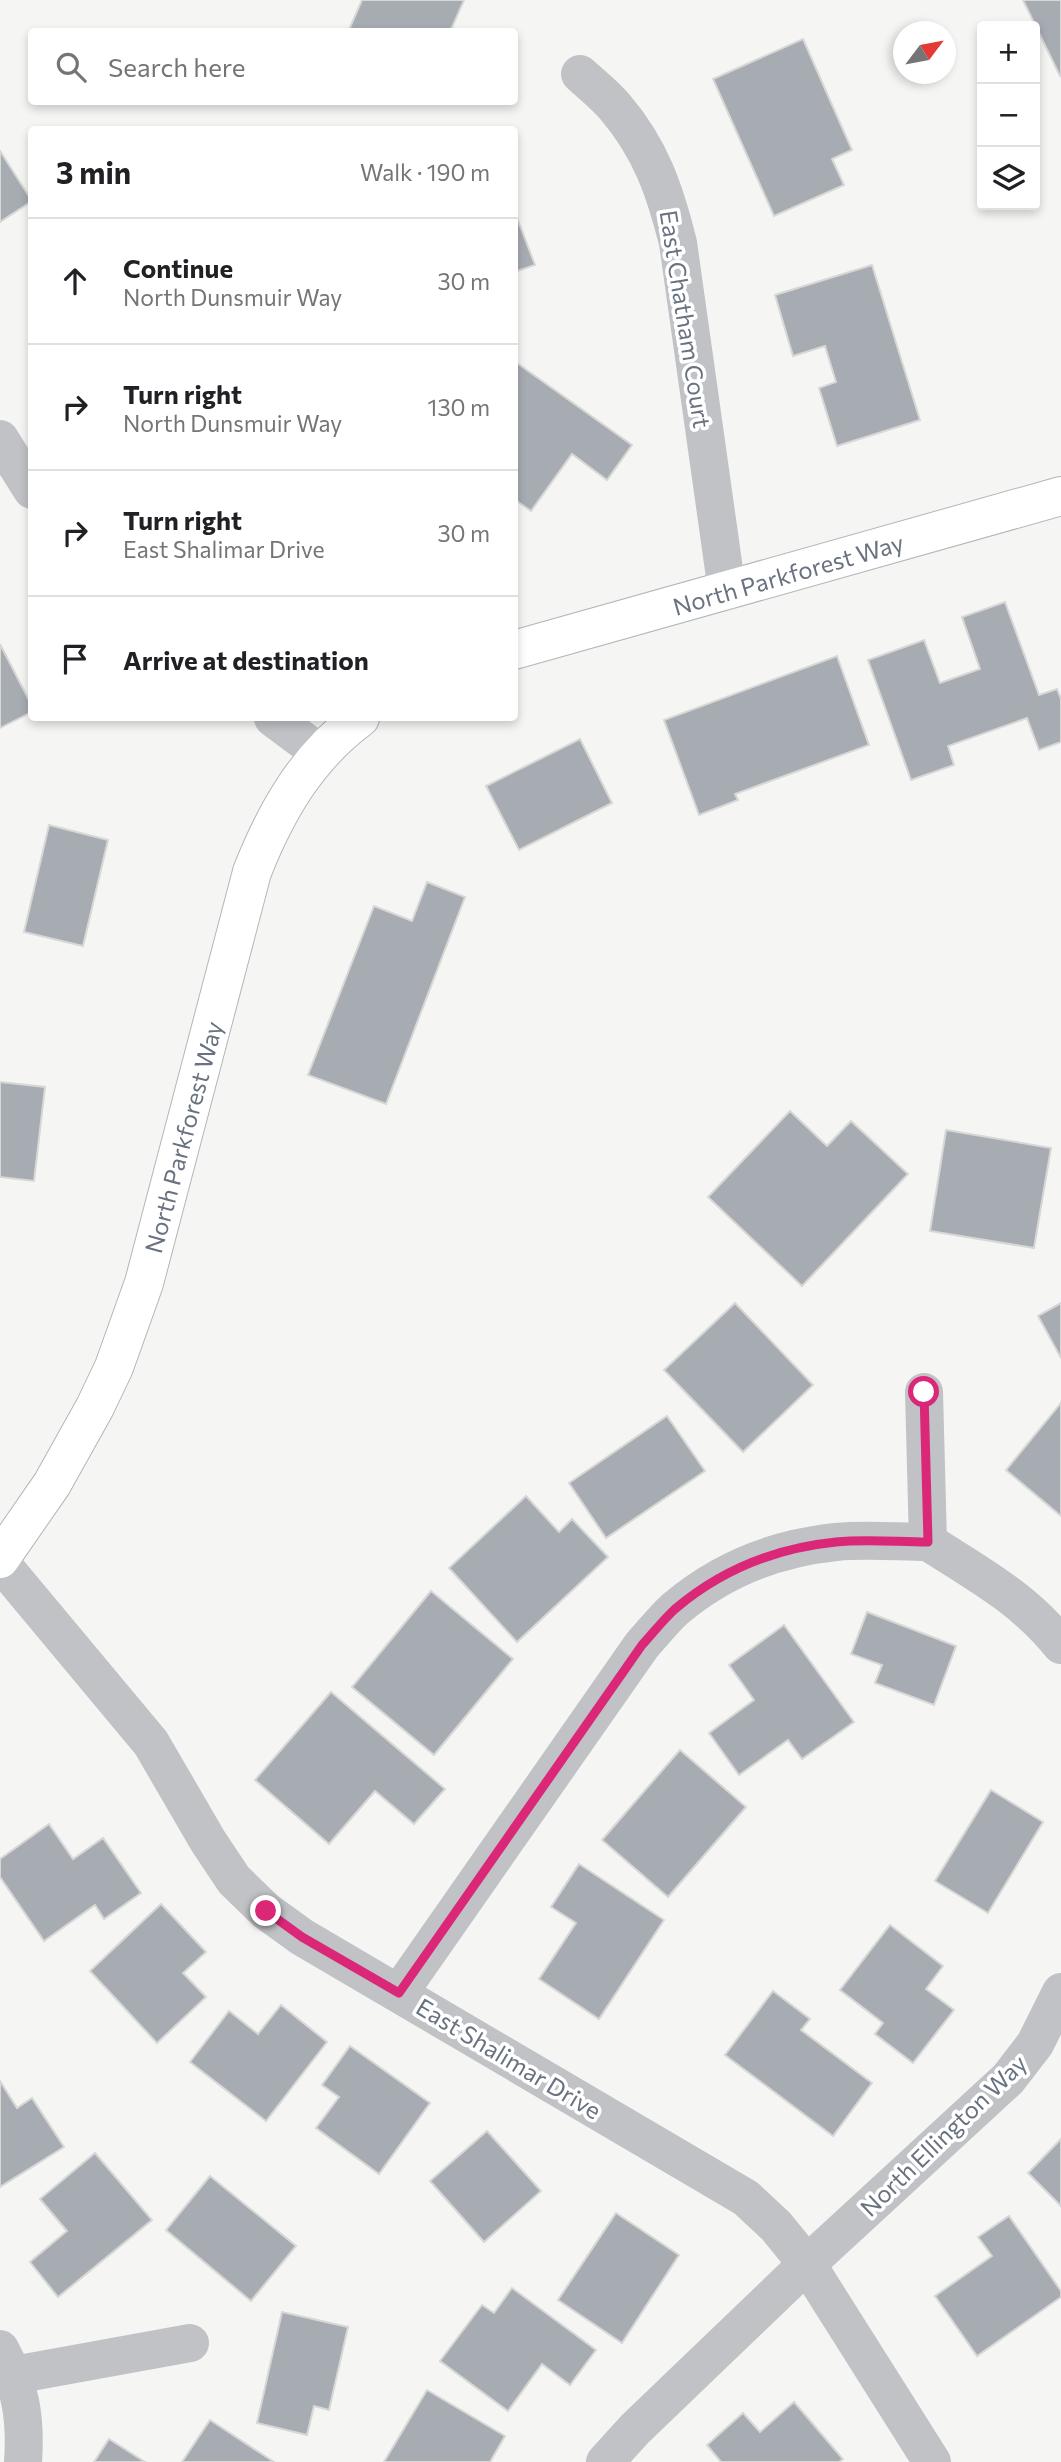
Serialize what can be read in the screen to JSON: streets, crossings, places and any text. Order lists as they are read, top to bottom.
{
  "streets": {
    "street": [
      "East Chatham Court",
      "North Parkforest Way",
      "East Shalimar Drive",
      "North Ellington Way"
    ]
  },
  "crossings": [
    ["East Chatham Court", "North Parkforest Way"],
    ["North Parkforest Way", "East Shalimar Drive"],
    ["East Shalimar Drive", "North Ellington Way"]
  ],
  "north": "top right",
  "page": {
    "map_buttons": ["+", "−"],
    "search": "Search here",
    "heading": ["3 min", "Walk · 190 m"],
    "list": [
      ["Continue", "North Dunsmuir Way", "30 m"],
      ["Turn right", "North Dunsmuir Way", "130 m"],
      ["Turn right", "East Shalimar Drive", "30 m"],
      "Arrive at destination"
    ]
  }
}
